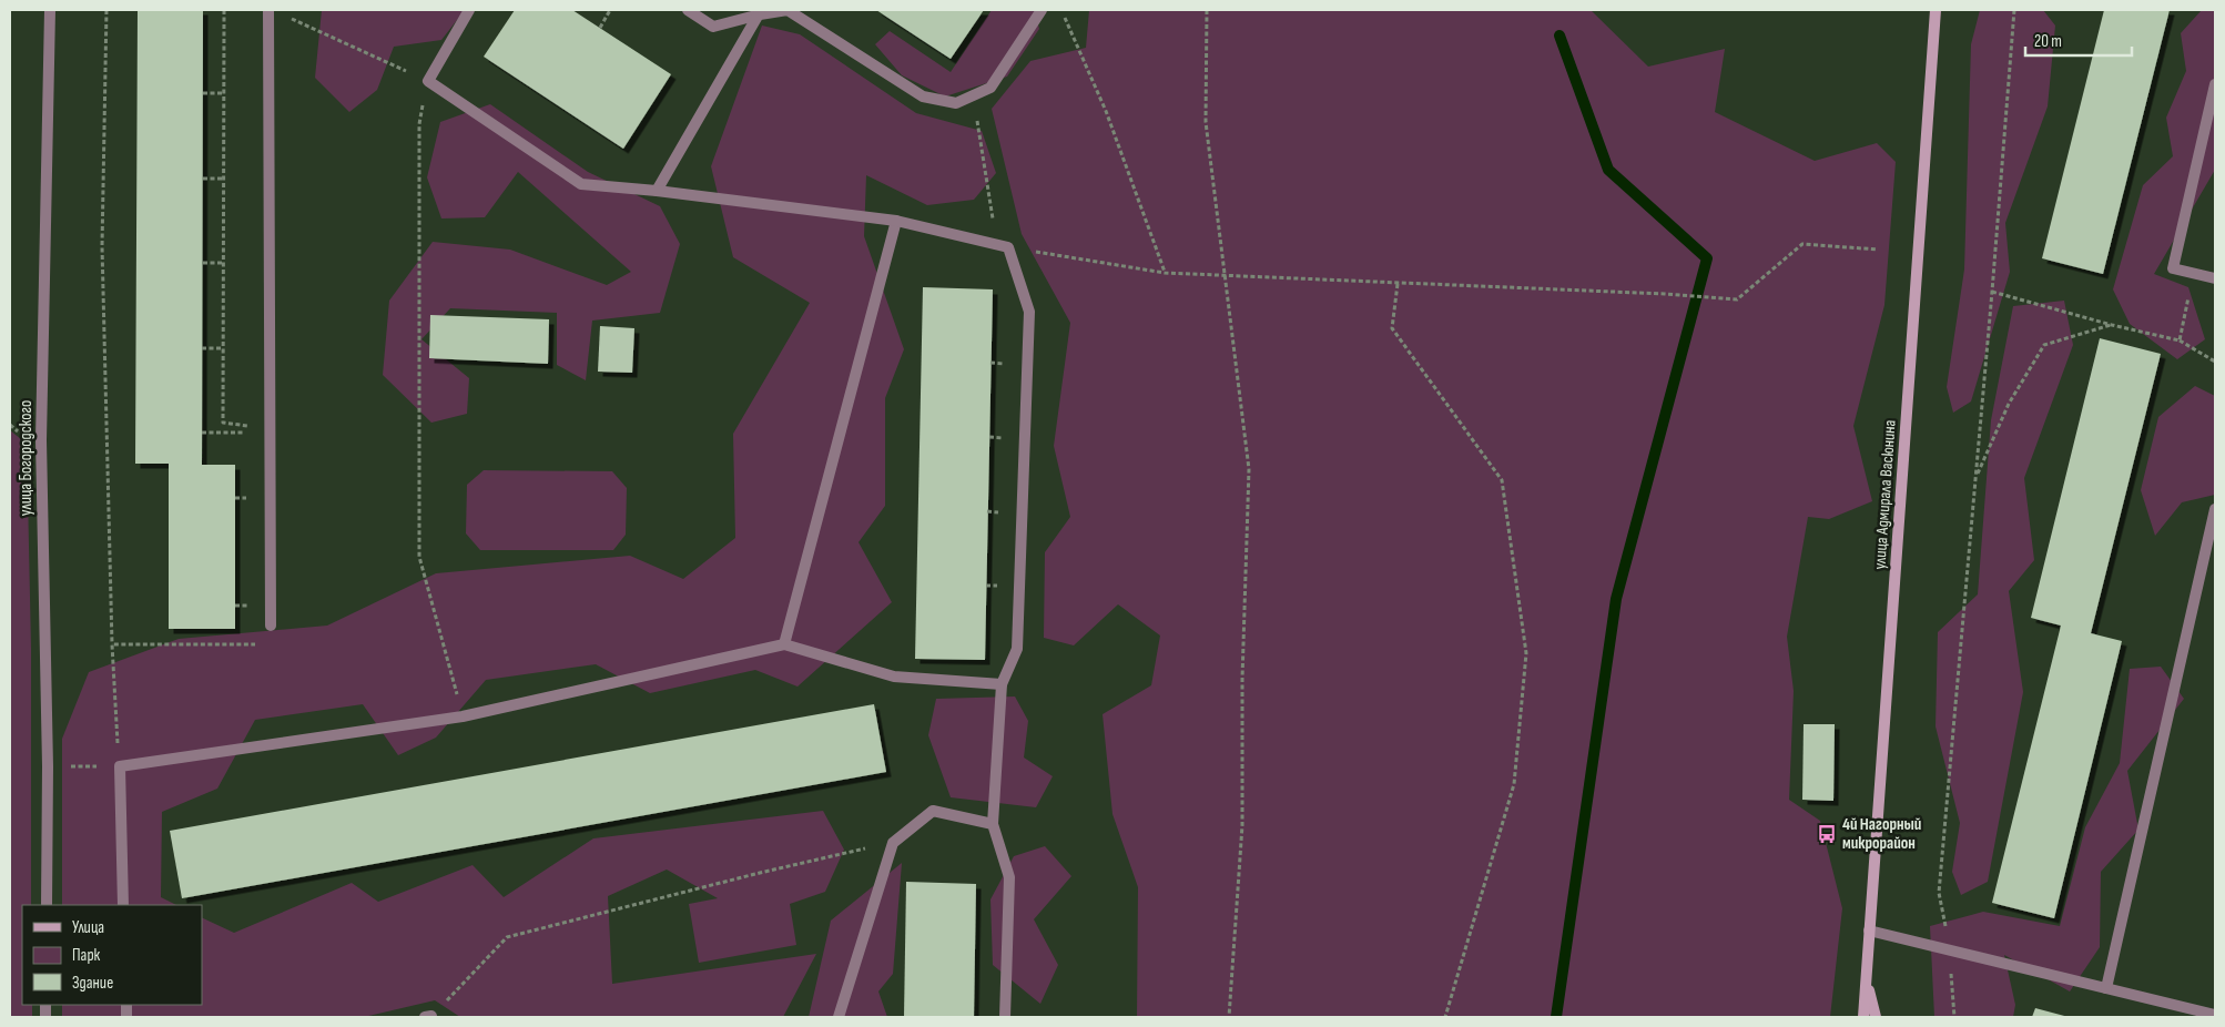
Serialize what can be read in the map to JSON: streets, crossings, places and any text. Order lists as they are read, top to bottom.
{
  "streets": {
    "street": ["улица Богородского", "улица Адмирала Васюнина"]
  },
  "places": {
    "bus stop": ["4й Нагорный микрорайон"]
  },
  "legend": ["Улица", "Парк", "Здание"],
  "scale_bar": "20 m"
}
